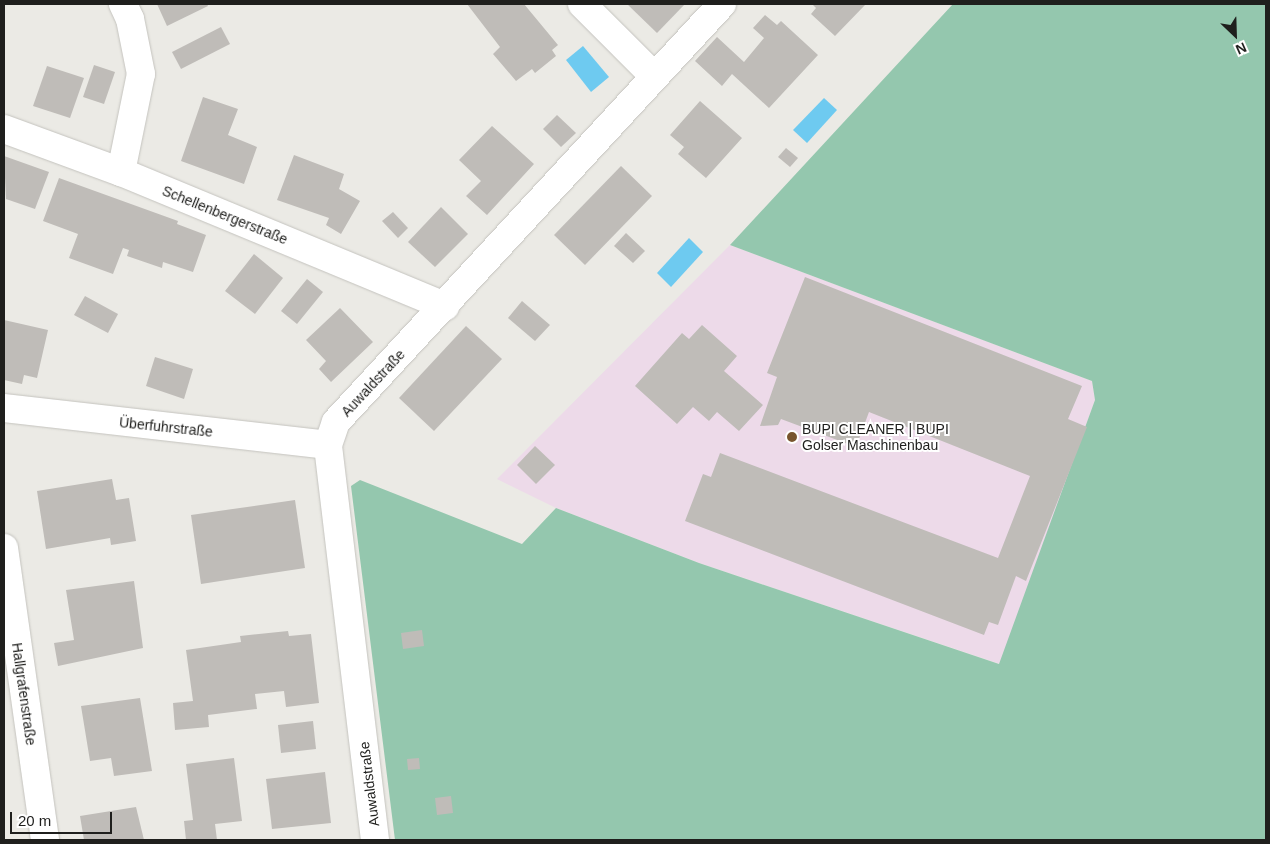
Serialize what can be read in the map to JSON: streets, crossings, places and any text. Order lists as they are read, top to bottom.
{
  "streets": {
    "street": [
      "Schellenbergerstraße",
      "Auwaldstraße",
      "Überfuhrstraße",
      "Hallgrafenstraße"
    ]
  },
  "crossings": [
    ["Schellenbergerstraße", "Auwaldstraße"],
    ["Auwaldstraße", "Überfuhrstraße"]
  ],
  "places": ["BUPI CLEANER | BUPI Golser Maschinenbau"],
  "scale_bar": "20 m",
  "north": "bottom right"
}
